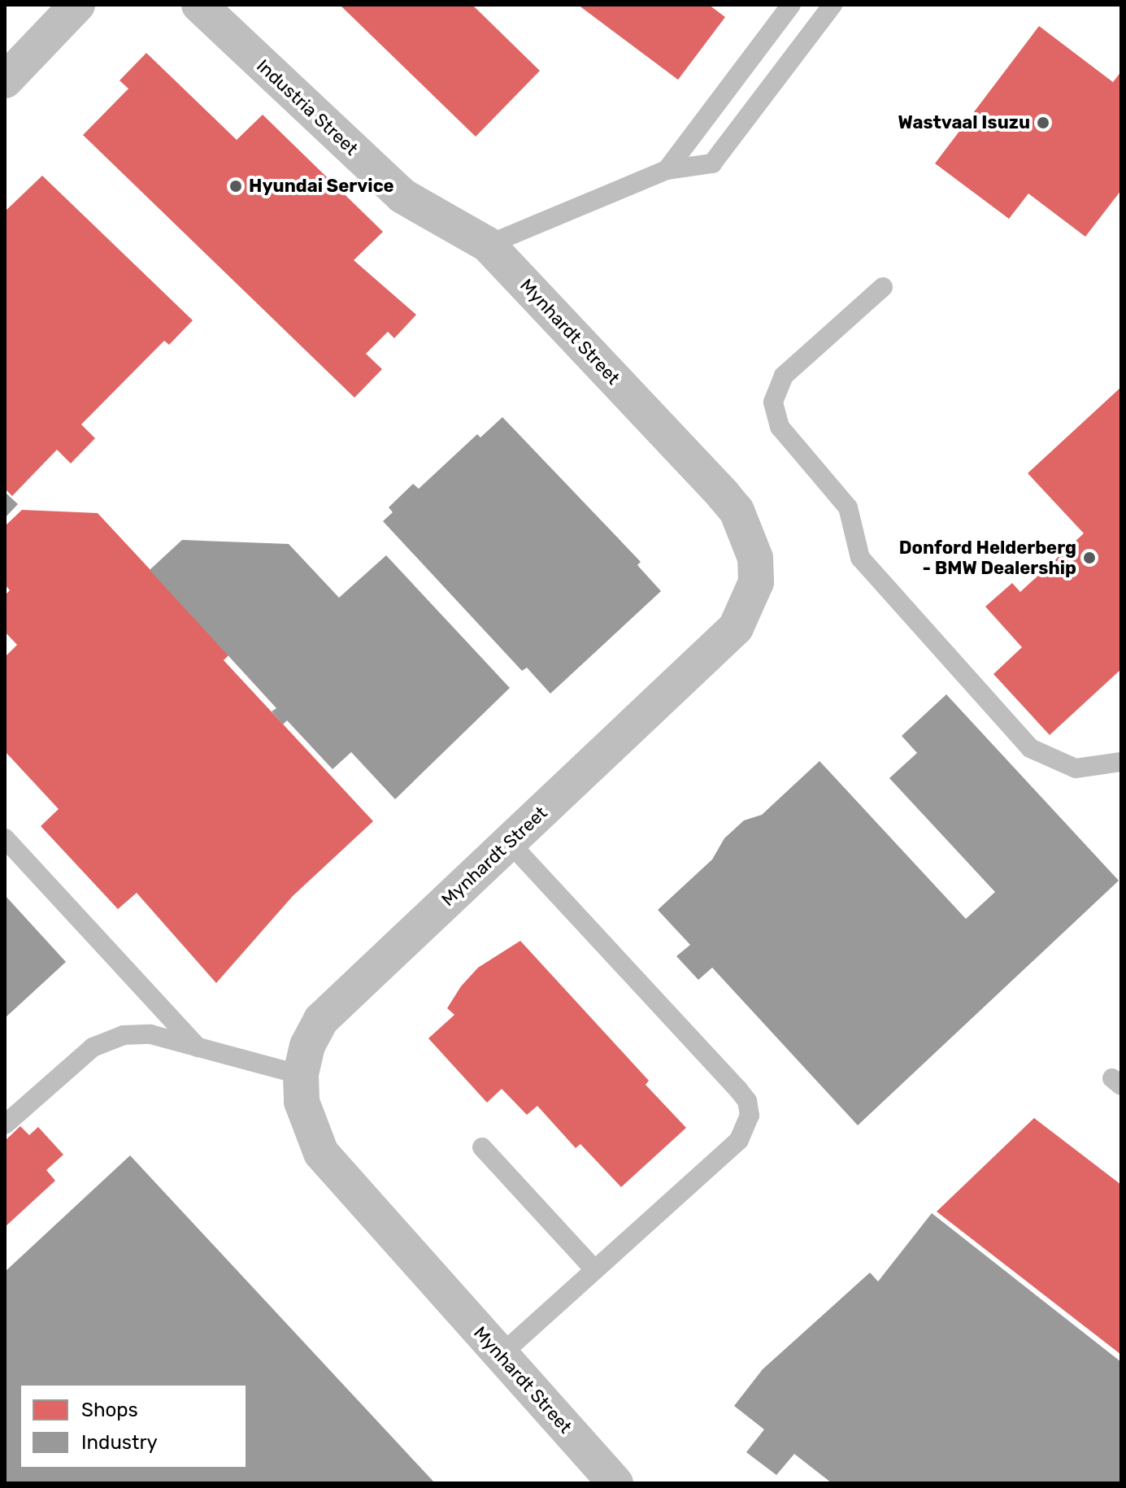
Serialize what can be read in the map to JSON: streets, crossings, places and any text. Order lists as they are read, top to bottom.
{
  "streets": {
    "street": ["Industria Street", "Mynhardt Street"]
  },
  "crossings": [
    ["Industria Street", "Mynhardt Street"]
  ],
  "places": ["Wastvaal Isuzu", "Hyundai Service", "Donford Helderberg - BMW Dealership"],
  "legend": ["Shops", "Industry"]
}
